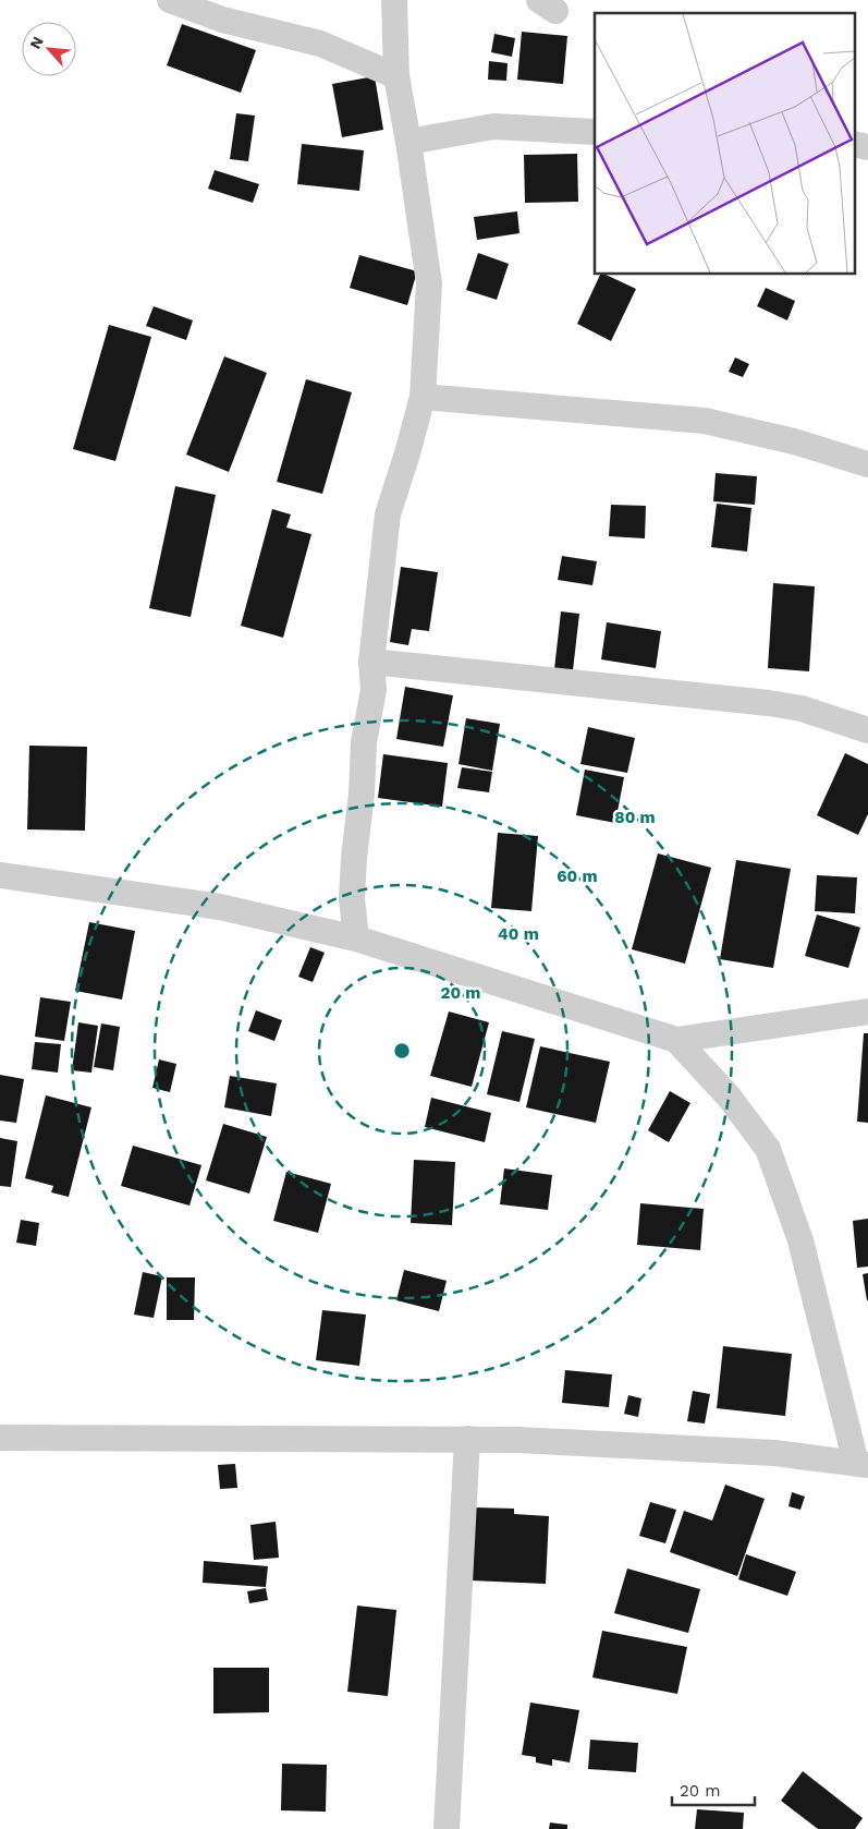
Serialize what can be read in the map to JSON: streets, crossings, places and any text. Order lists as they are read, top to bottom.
{
  "scale_bar": "20 m",
  "north": "top left",
  "rings": [
    "80 m",
    "60 m",
    "40 m",
    "20 m"
  ]
}
